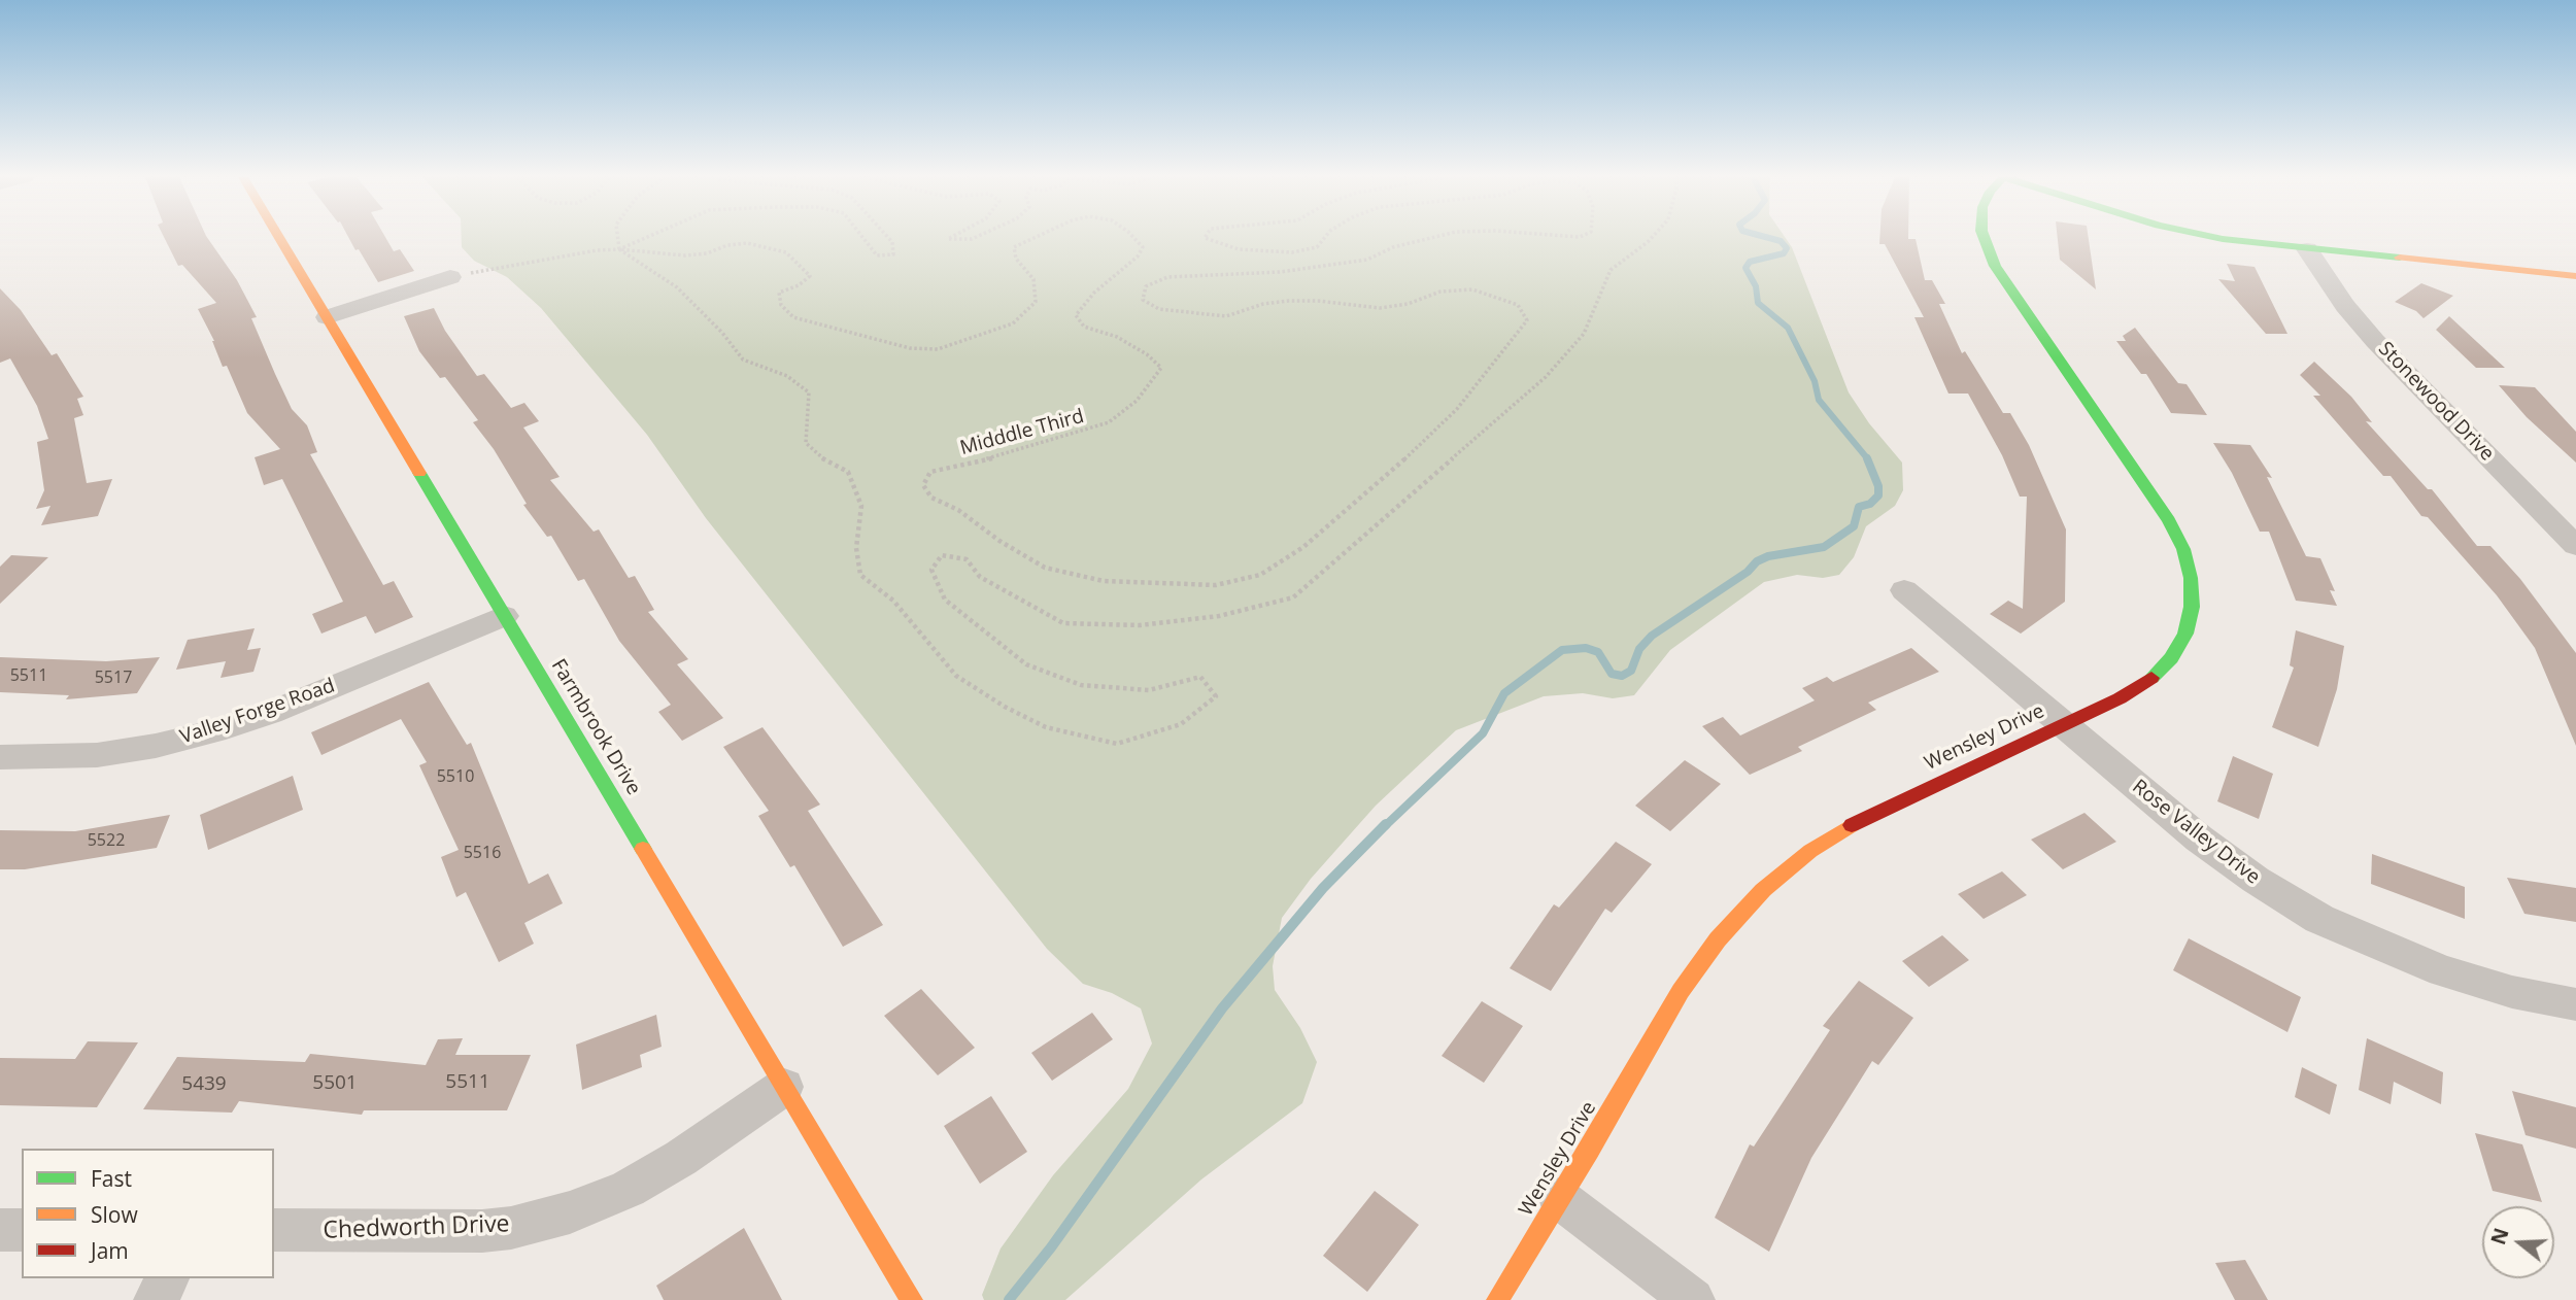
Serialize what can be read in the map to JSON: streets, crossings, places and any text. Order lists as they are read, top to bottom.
{
  "streets": {
    "street": [
      "Stonewood Drive",
      "Valley Forge Road",
      "Farmbrook Drive",
      "Wensley Drive",
      "Rose Valley Drive",
      "Chedworth Drive"
    ],
    "path": ["Midddle Third"]
  },
  "crossings": [
    ["Valley Forge Road", "Farmbrook Drive"],
    ["Farmbrook Drive", "Chedworth Drive"],
    ["Wensley Drive", "Rose Valley Drive"]
  ],
  "house_numbers": [
    "5511",
    "5517",
    "5510",
    "5522",
    "5516",
    "5511",
    "5501",
    "5439"
  ],
  "legend": ["Fast", "Slow", "Jam"],
  "north": "left"
}
